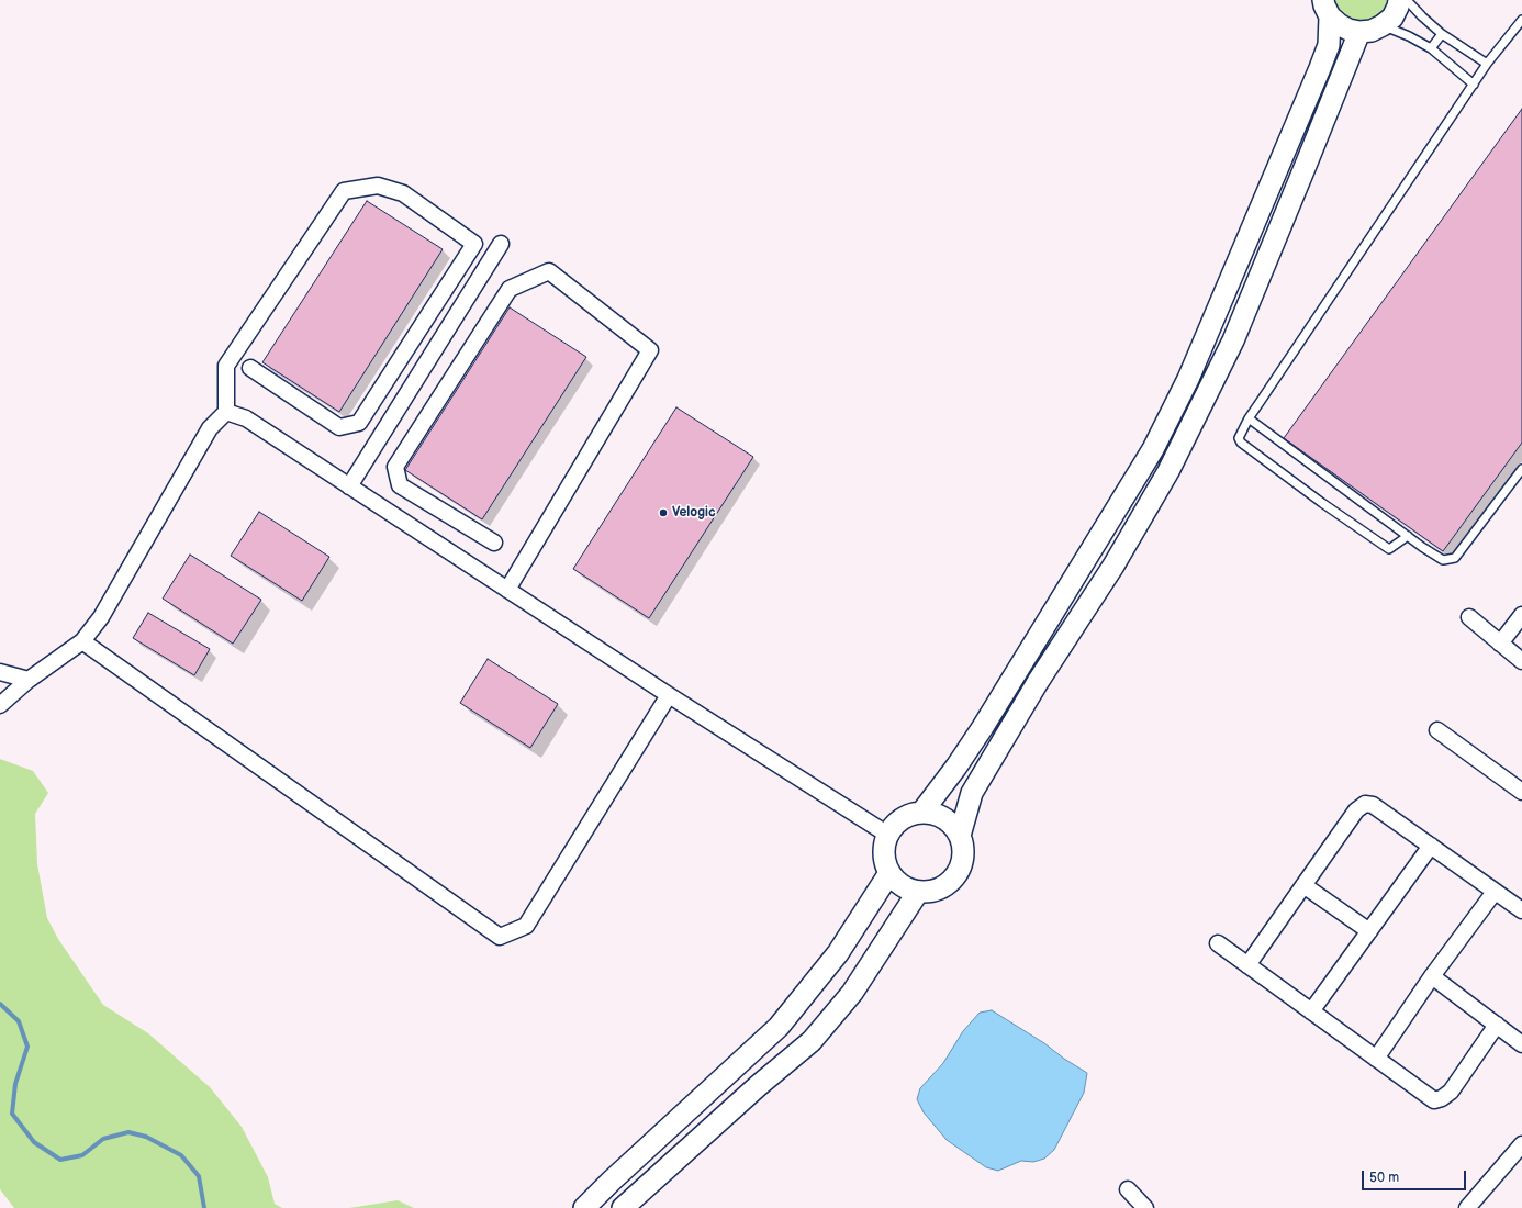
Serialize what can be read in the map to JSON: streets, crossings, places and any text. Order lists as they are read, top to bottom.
{
  "places": ["Velogic"],
  "scale_bar": "50 m"
}
